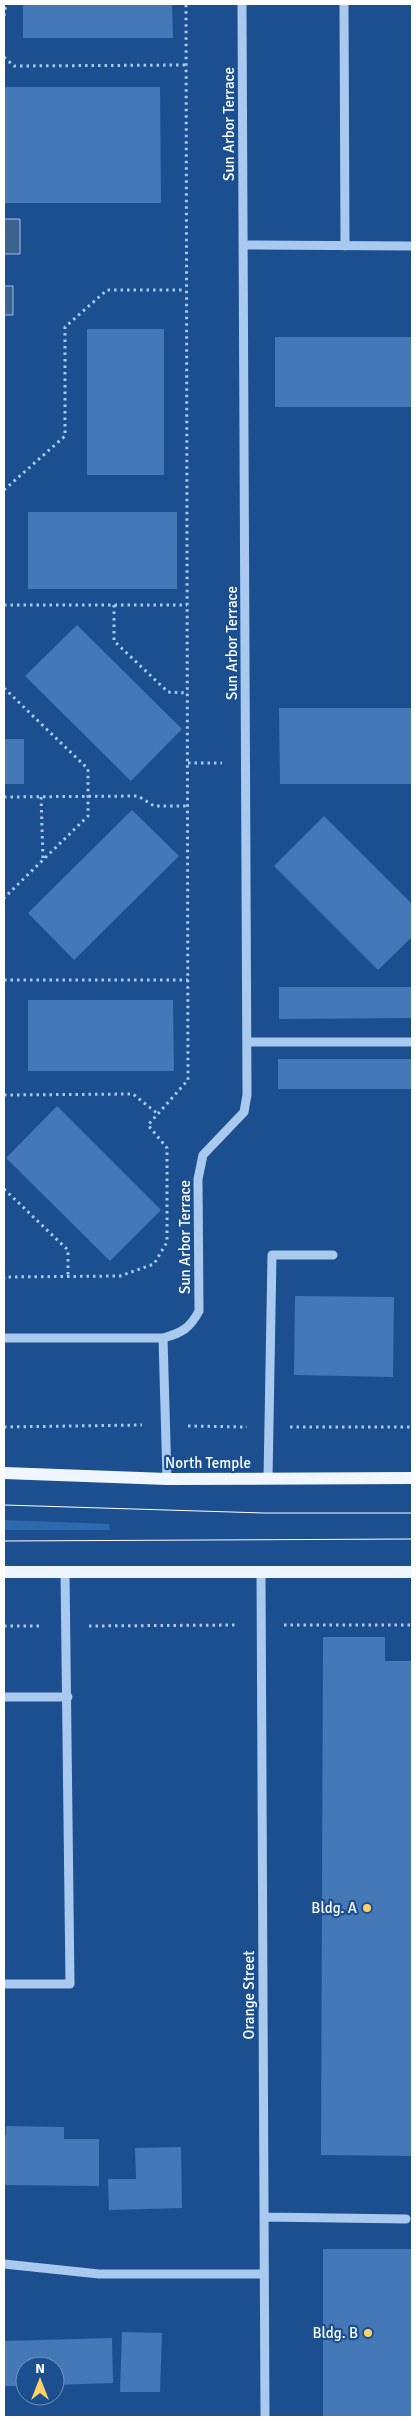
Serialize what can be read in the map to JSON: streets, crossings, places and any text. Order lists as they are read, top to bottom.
{
  "streets": {
    "main road": ["North Temple"],
    "street": ["Sun Arbor Terrace", "Orange Street"]
  },
  "places": ["Bldg. A", "Bldg. B"],
  "north": "top"
}
